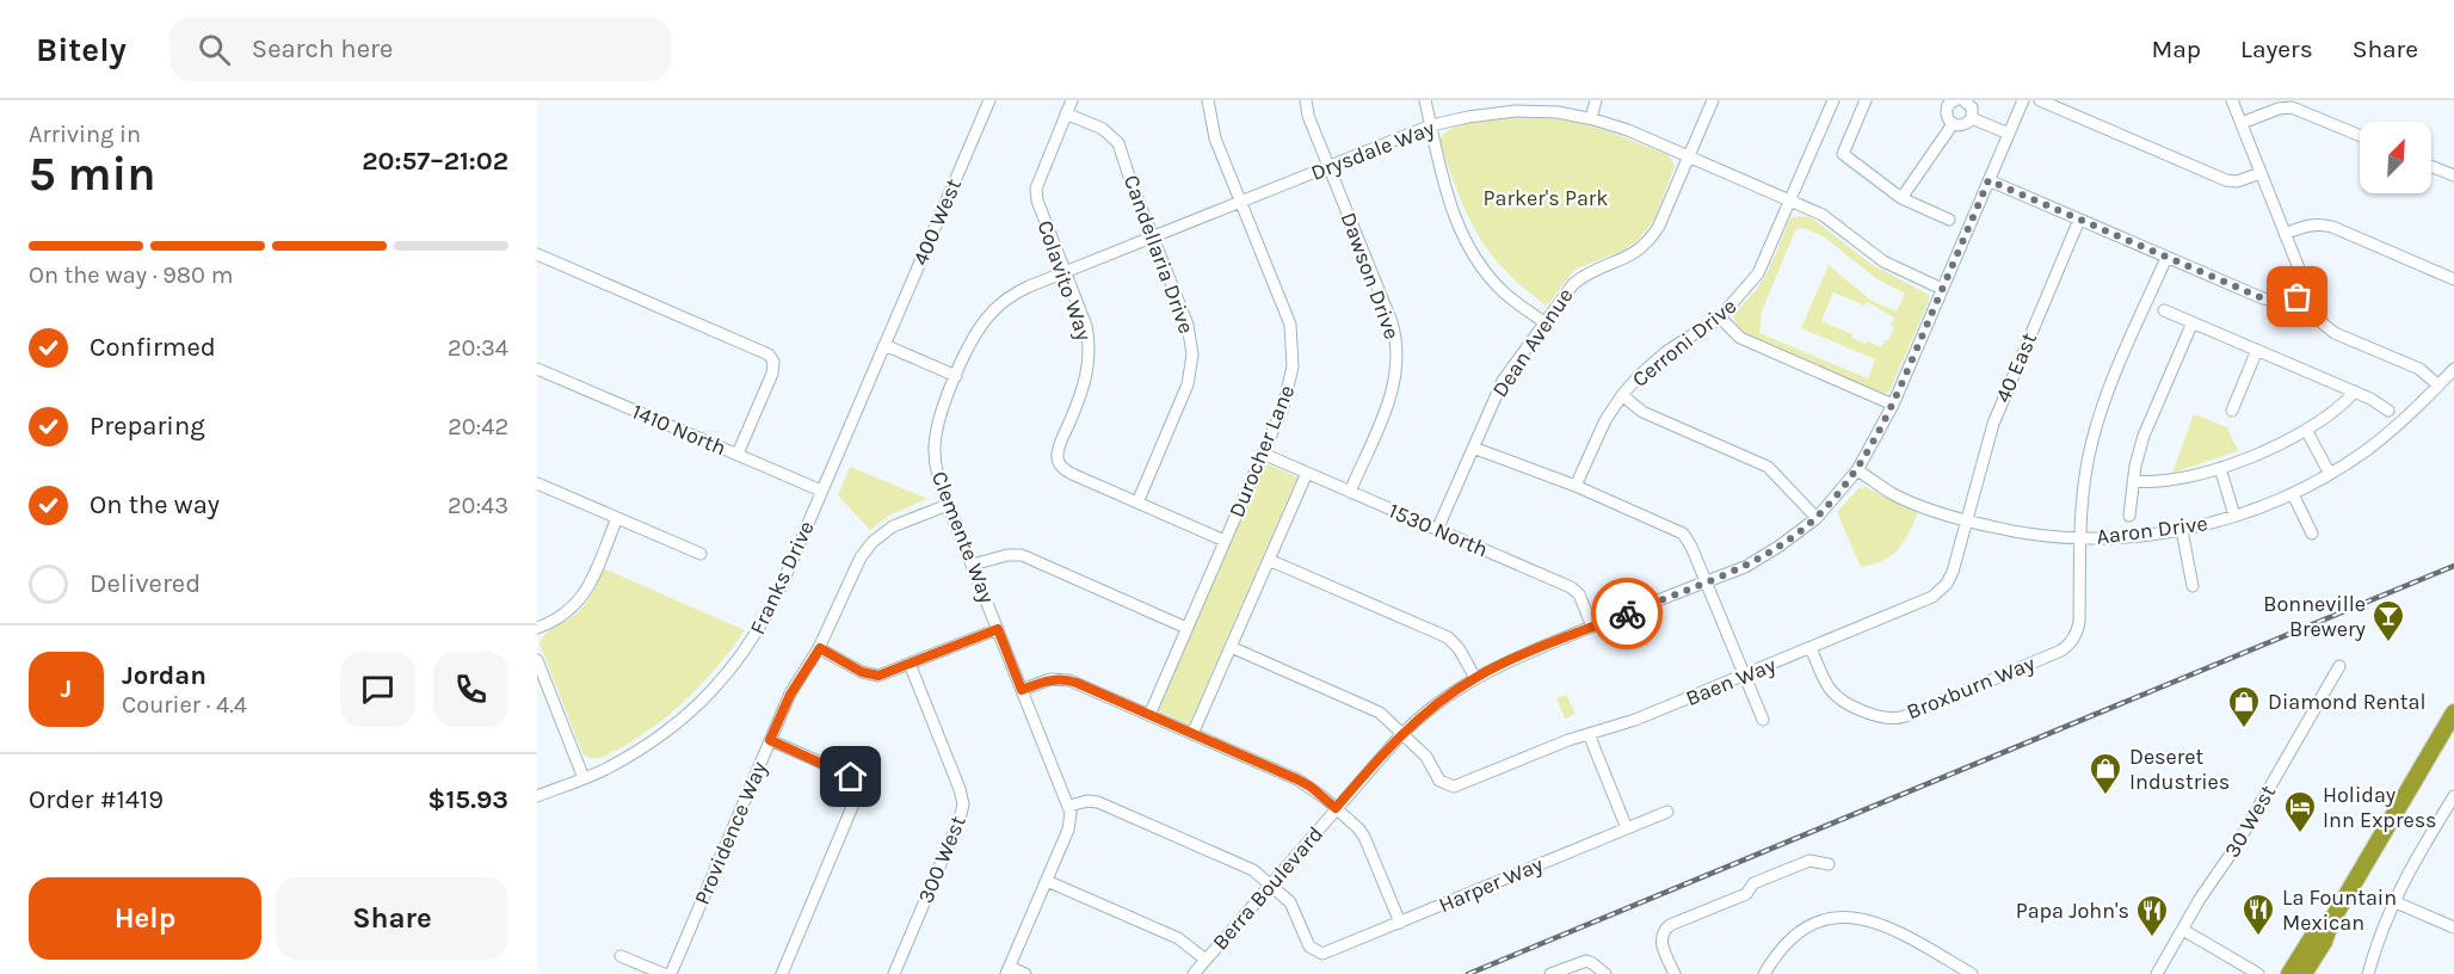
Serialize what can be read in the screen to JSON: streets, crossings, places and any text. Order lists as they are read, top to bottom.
{
  "streets": {
    "street": [
      "Drysdale Way",
      "400 West",
      "Candellaria Drive",
      "Dawson Drive",
      "Colavito Way",
      "Dean Avenue",
      "Cerroni Drive",
      "40 East",
      "1410 North",
      "Durocher Lane",
      "1530 North",
      "Aaron Drive",
      "Clemente Way",
      "Franks Drive",
      "Baen Way",
      "Broxburn Way",
      "30 West",
      "Providence Way",
      "300 West",
      "Harper Way",
      "Berra Boulevard"
    ]
  },
  "crossings": [
    ["Drysdale Way", "Candellaria Drive"],
    ["Drysdale Way", "Dawson Drive"],
    ["Drysdale Way", "Colavito Way"],
    ["Drysdale Way", "Dean Avenue"],
    ["Drysdale Way", "Cerroni Drive"],
    ["Drysdale Way", "Durocher Lane"],
    ["Drysdale Way", "Clemente Way"],
    ["Drysdale Way", "Berra Boulevard"],
    ["400 West", "Franks Drive"],
    ["Candellaria Drive", "Colavito Way"],
    ["Dawson Drive", "1530 North"],
    ["Dean Avenue", "1530 North"],
    ["40 East", "Aaron Drive"],
    ["40 East", "Baen Way"],
    ["1410 North", "Franks Drive"],
    ["Durocher Lane", "1530 North"],
    ["1530 North", "Berra Boulevard"],
    ["Aaron Drive", "Baen Way"],
    ["Aaron Drive", "Broxburn Way"],
    ["Aaron Drive", "Berra Boulevard"],
    ["Clemente Way", "Providence Way"],
    ["Baen Way", "Broxburn Way"],
    ["Baen Way", "Berra Boulevard"],
    ["Harper Way", "Berra Boulevard"]
  ],
  "parks": ["Parker's Park"],
  "places": {
    "bar": ["Bonneville Brewery"],
    "shop": ["Diamond Rental", "Deseret Industries"],
    "hotel": ["Holiday Inn Express"],
    "restaurant": ["La Fountain Mexican", "Papa John's"]
  },
  "north": "top right",
  "page": {
    "header": "Bitely",
    "search": "Search here",
    "nav": ["Map", "Layers", "Share"],
    "heading": ["5 min", "Arriving in", "20:57–21:02"],
    "panel": [
      "Jordan",
      "Courier · 4.4",
      "Order #1419",
      "$15.93"
    ],
    "bar": "On the way · 980 m",
    "list": [
      ["Confirmed", "20:34"],
      ["Preparing", "20:42"],
      ["On the way", "20:43"],
      "Delivered"
    ],
    "round": "J",
    "buttons": ["Help", "Share"]
  }
}
